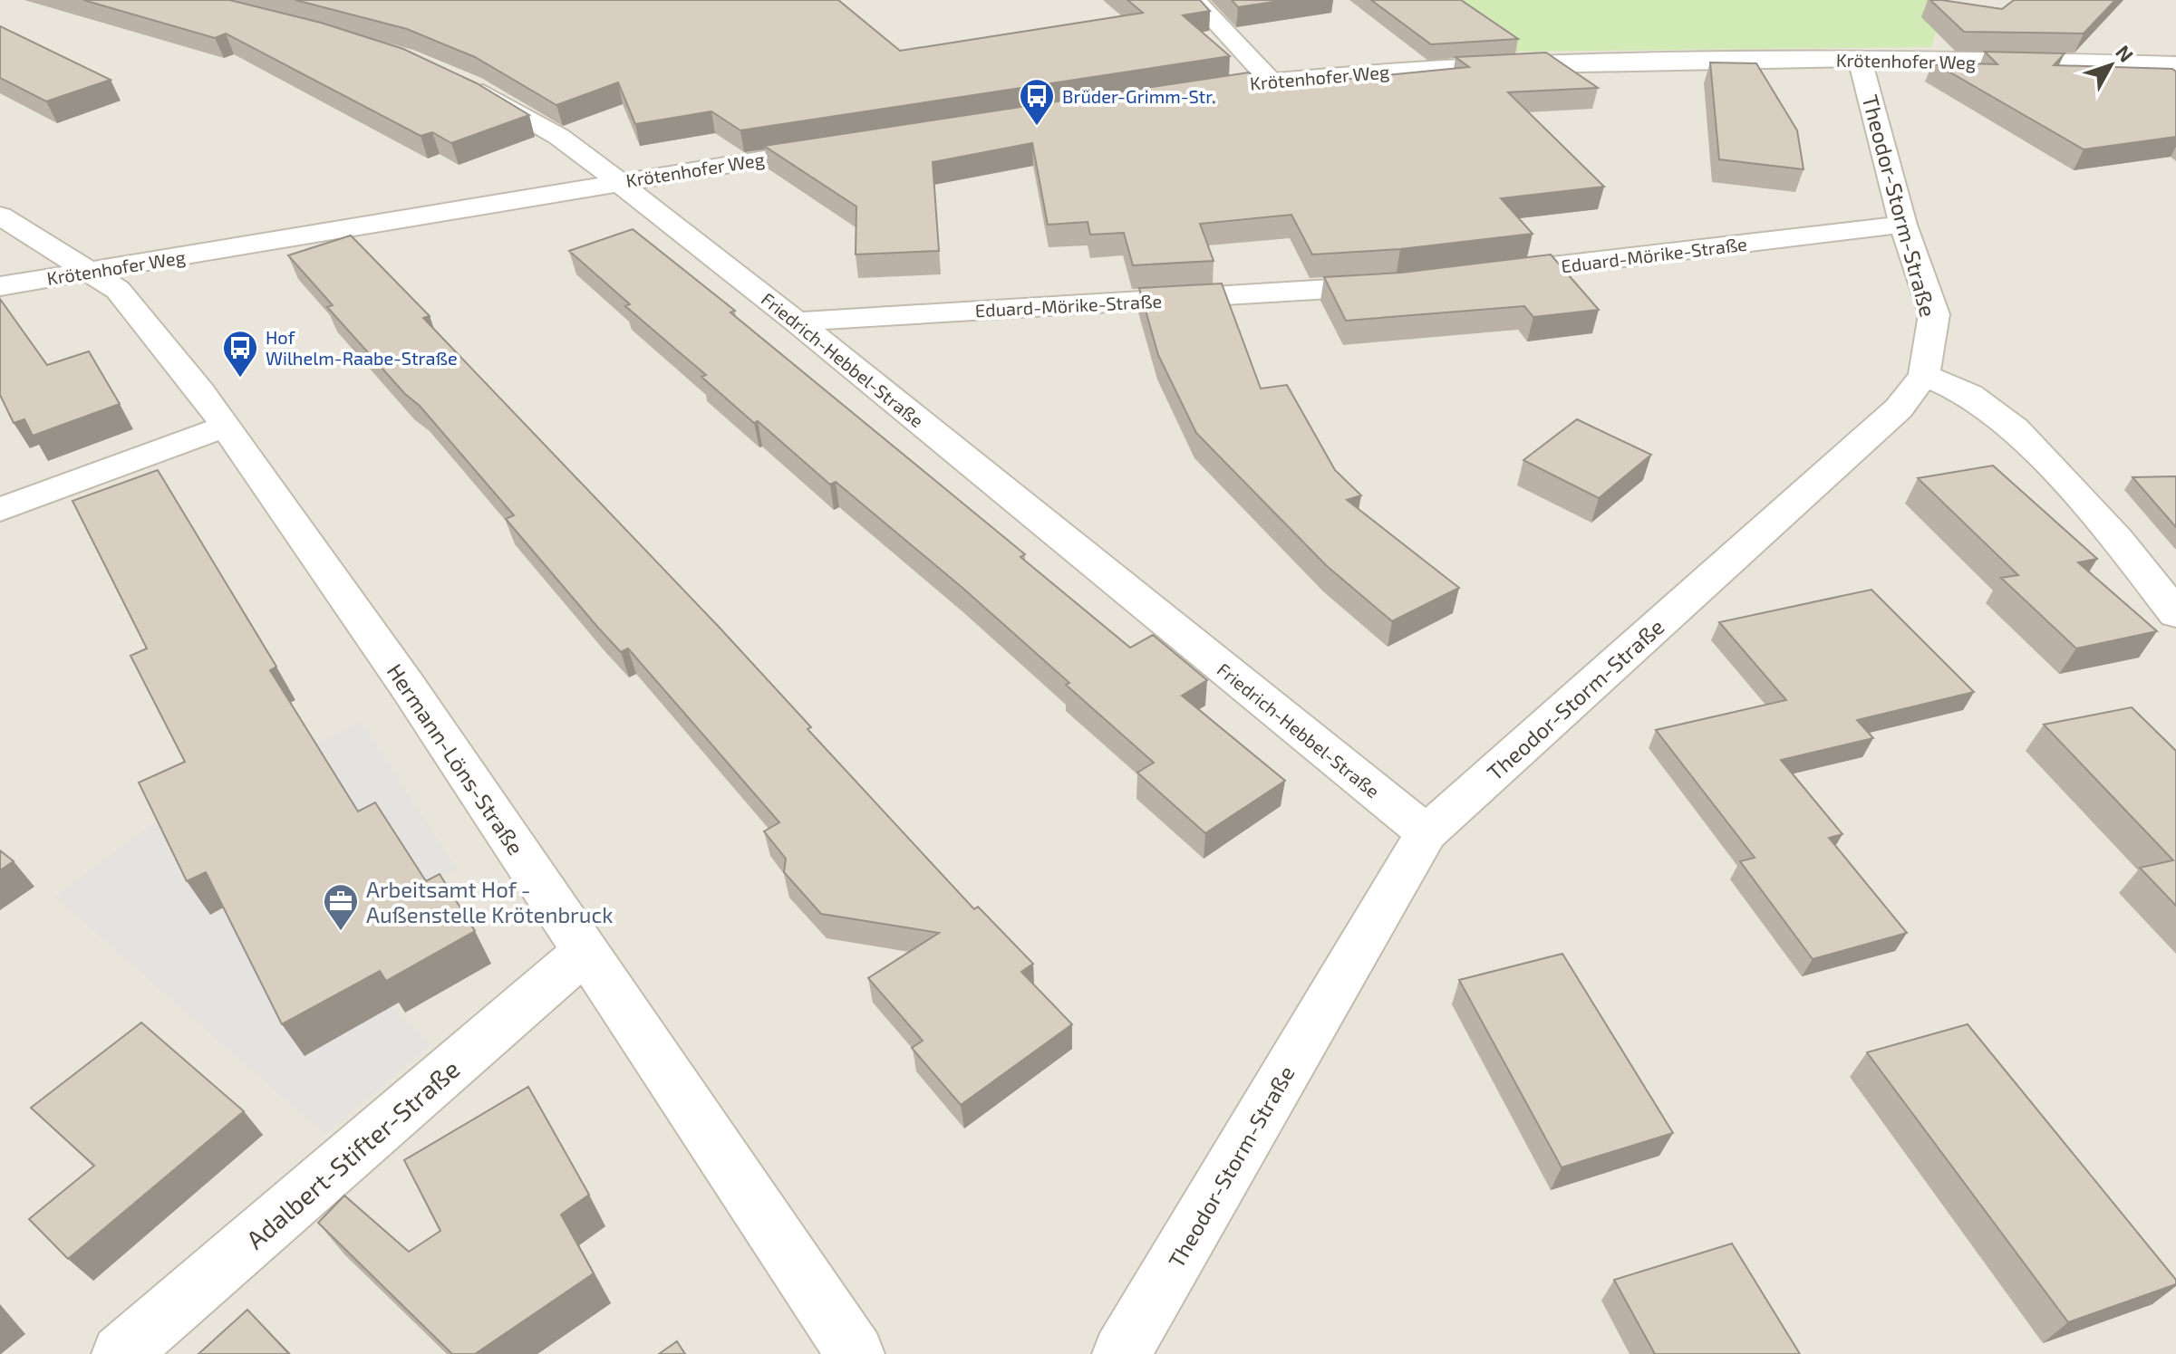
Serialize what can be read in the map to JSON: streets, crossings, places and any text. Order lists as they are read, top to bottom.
{
  "streets": {
    "street": [
      "Krötenhofer Weg",
      "Theodor-Storm-Straße",
      "Eduard-Mörike-Straße",
      "Friedrich-Hebbel-Straße",
      "Hermann-Löns-Straße",
      "Adalbert-Stifter-Straße"
    ]
  },
  "crossings": [
    ["Krötenhofer Weg", "Theodor-Storm-Straße"],
    ["Krötenhofer Weg", "Friedrich-Hebbel-Straße"],
    ["Krötenhofer Weg", "Hermann-Löns-Straße"],
    ["Theodor-Storm-Straße", "Eduard-Mörike-Straße"],
    ["Theodor-Storm-Straße", "Friedrich-Hebbel-Straße"],
    ["Eduard-Mörike-Straße", "Friedrich-Hebbel-Straße"],
    ["Hermann-Löns-Straße", "Adalbert-Stifter-Straße"]
  ],
  "places": {
    "bus stop": ["Brüder-Grimm-Str.", "Hof Wilhelm-Raabe-Straße"],
    "office": ["Arbeitsamt Hof - Außenstelle Krötenbruck"]
  },
  "north": "top right"
}
